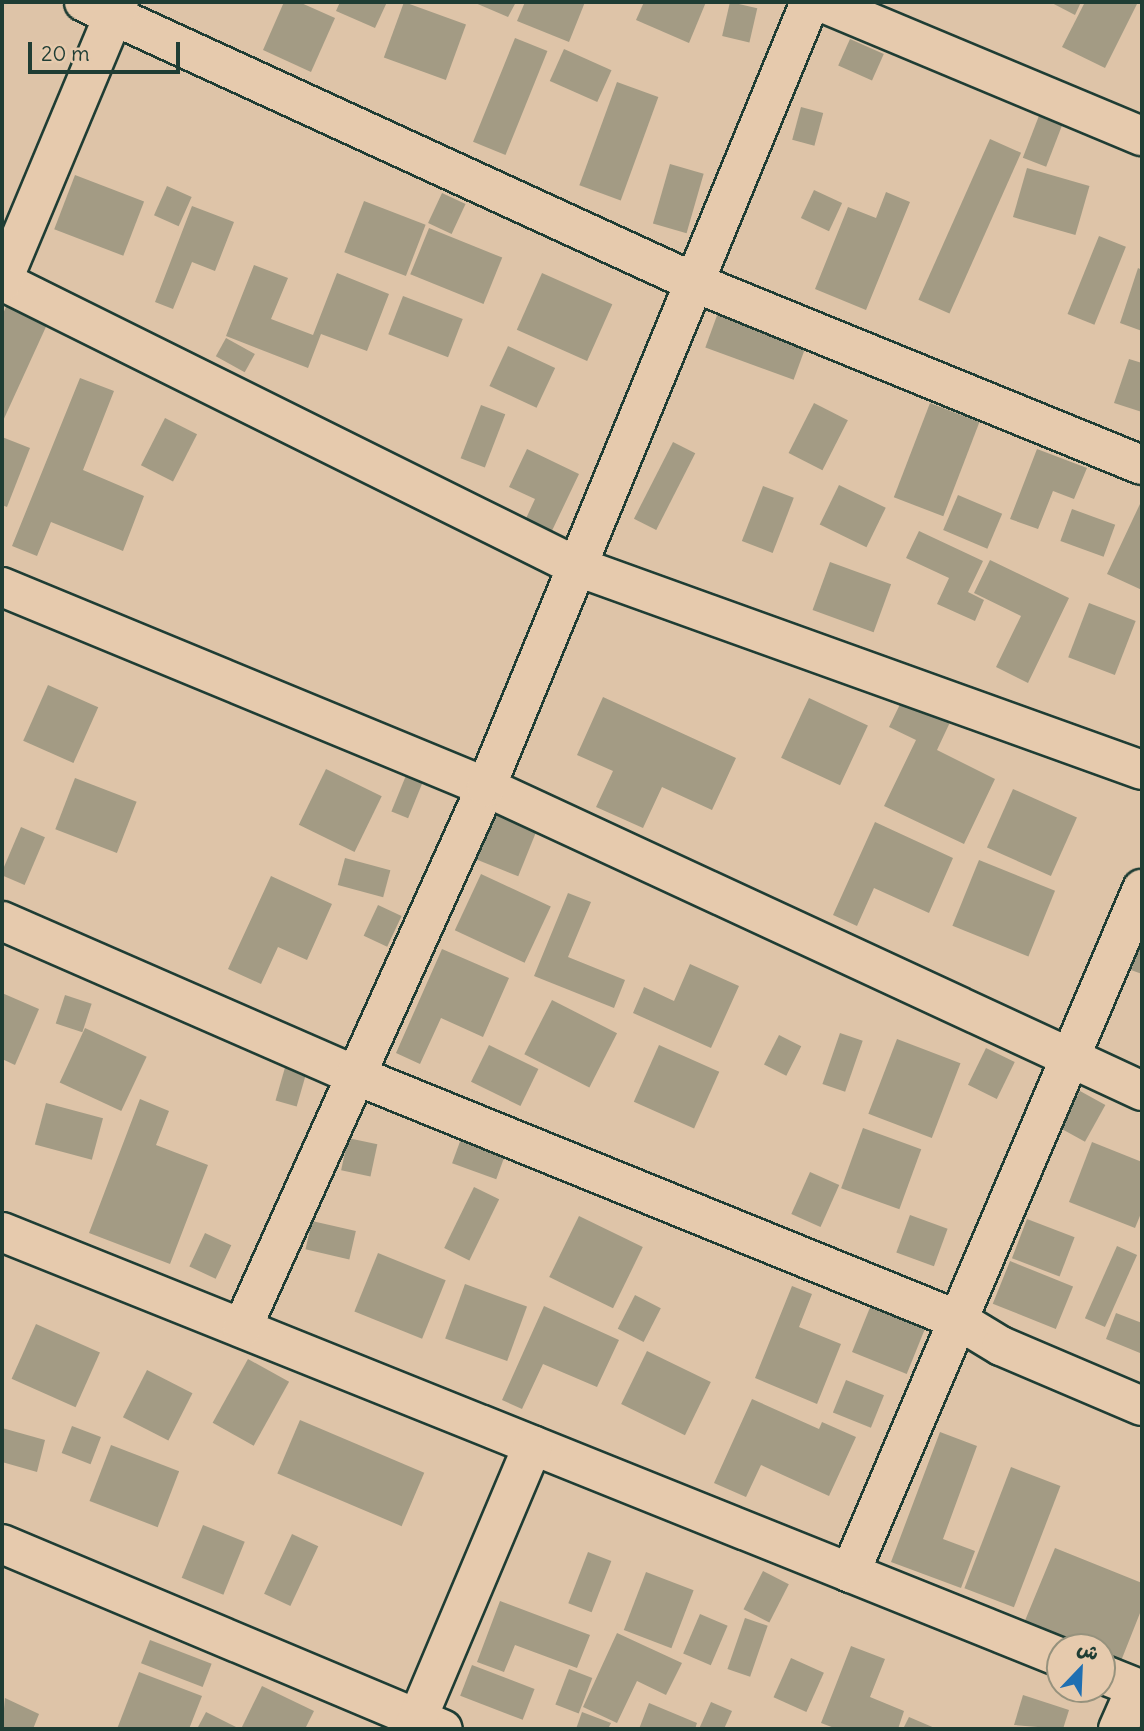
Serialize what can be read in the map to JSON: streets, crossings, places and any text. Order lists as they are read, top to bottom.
{
  "scale_bar": "20 m",
  "north": "top right"
}
